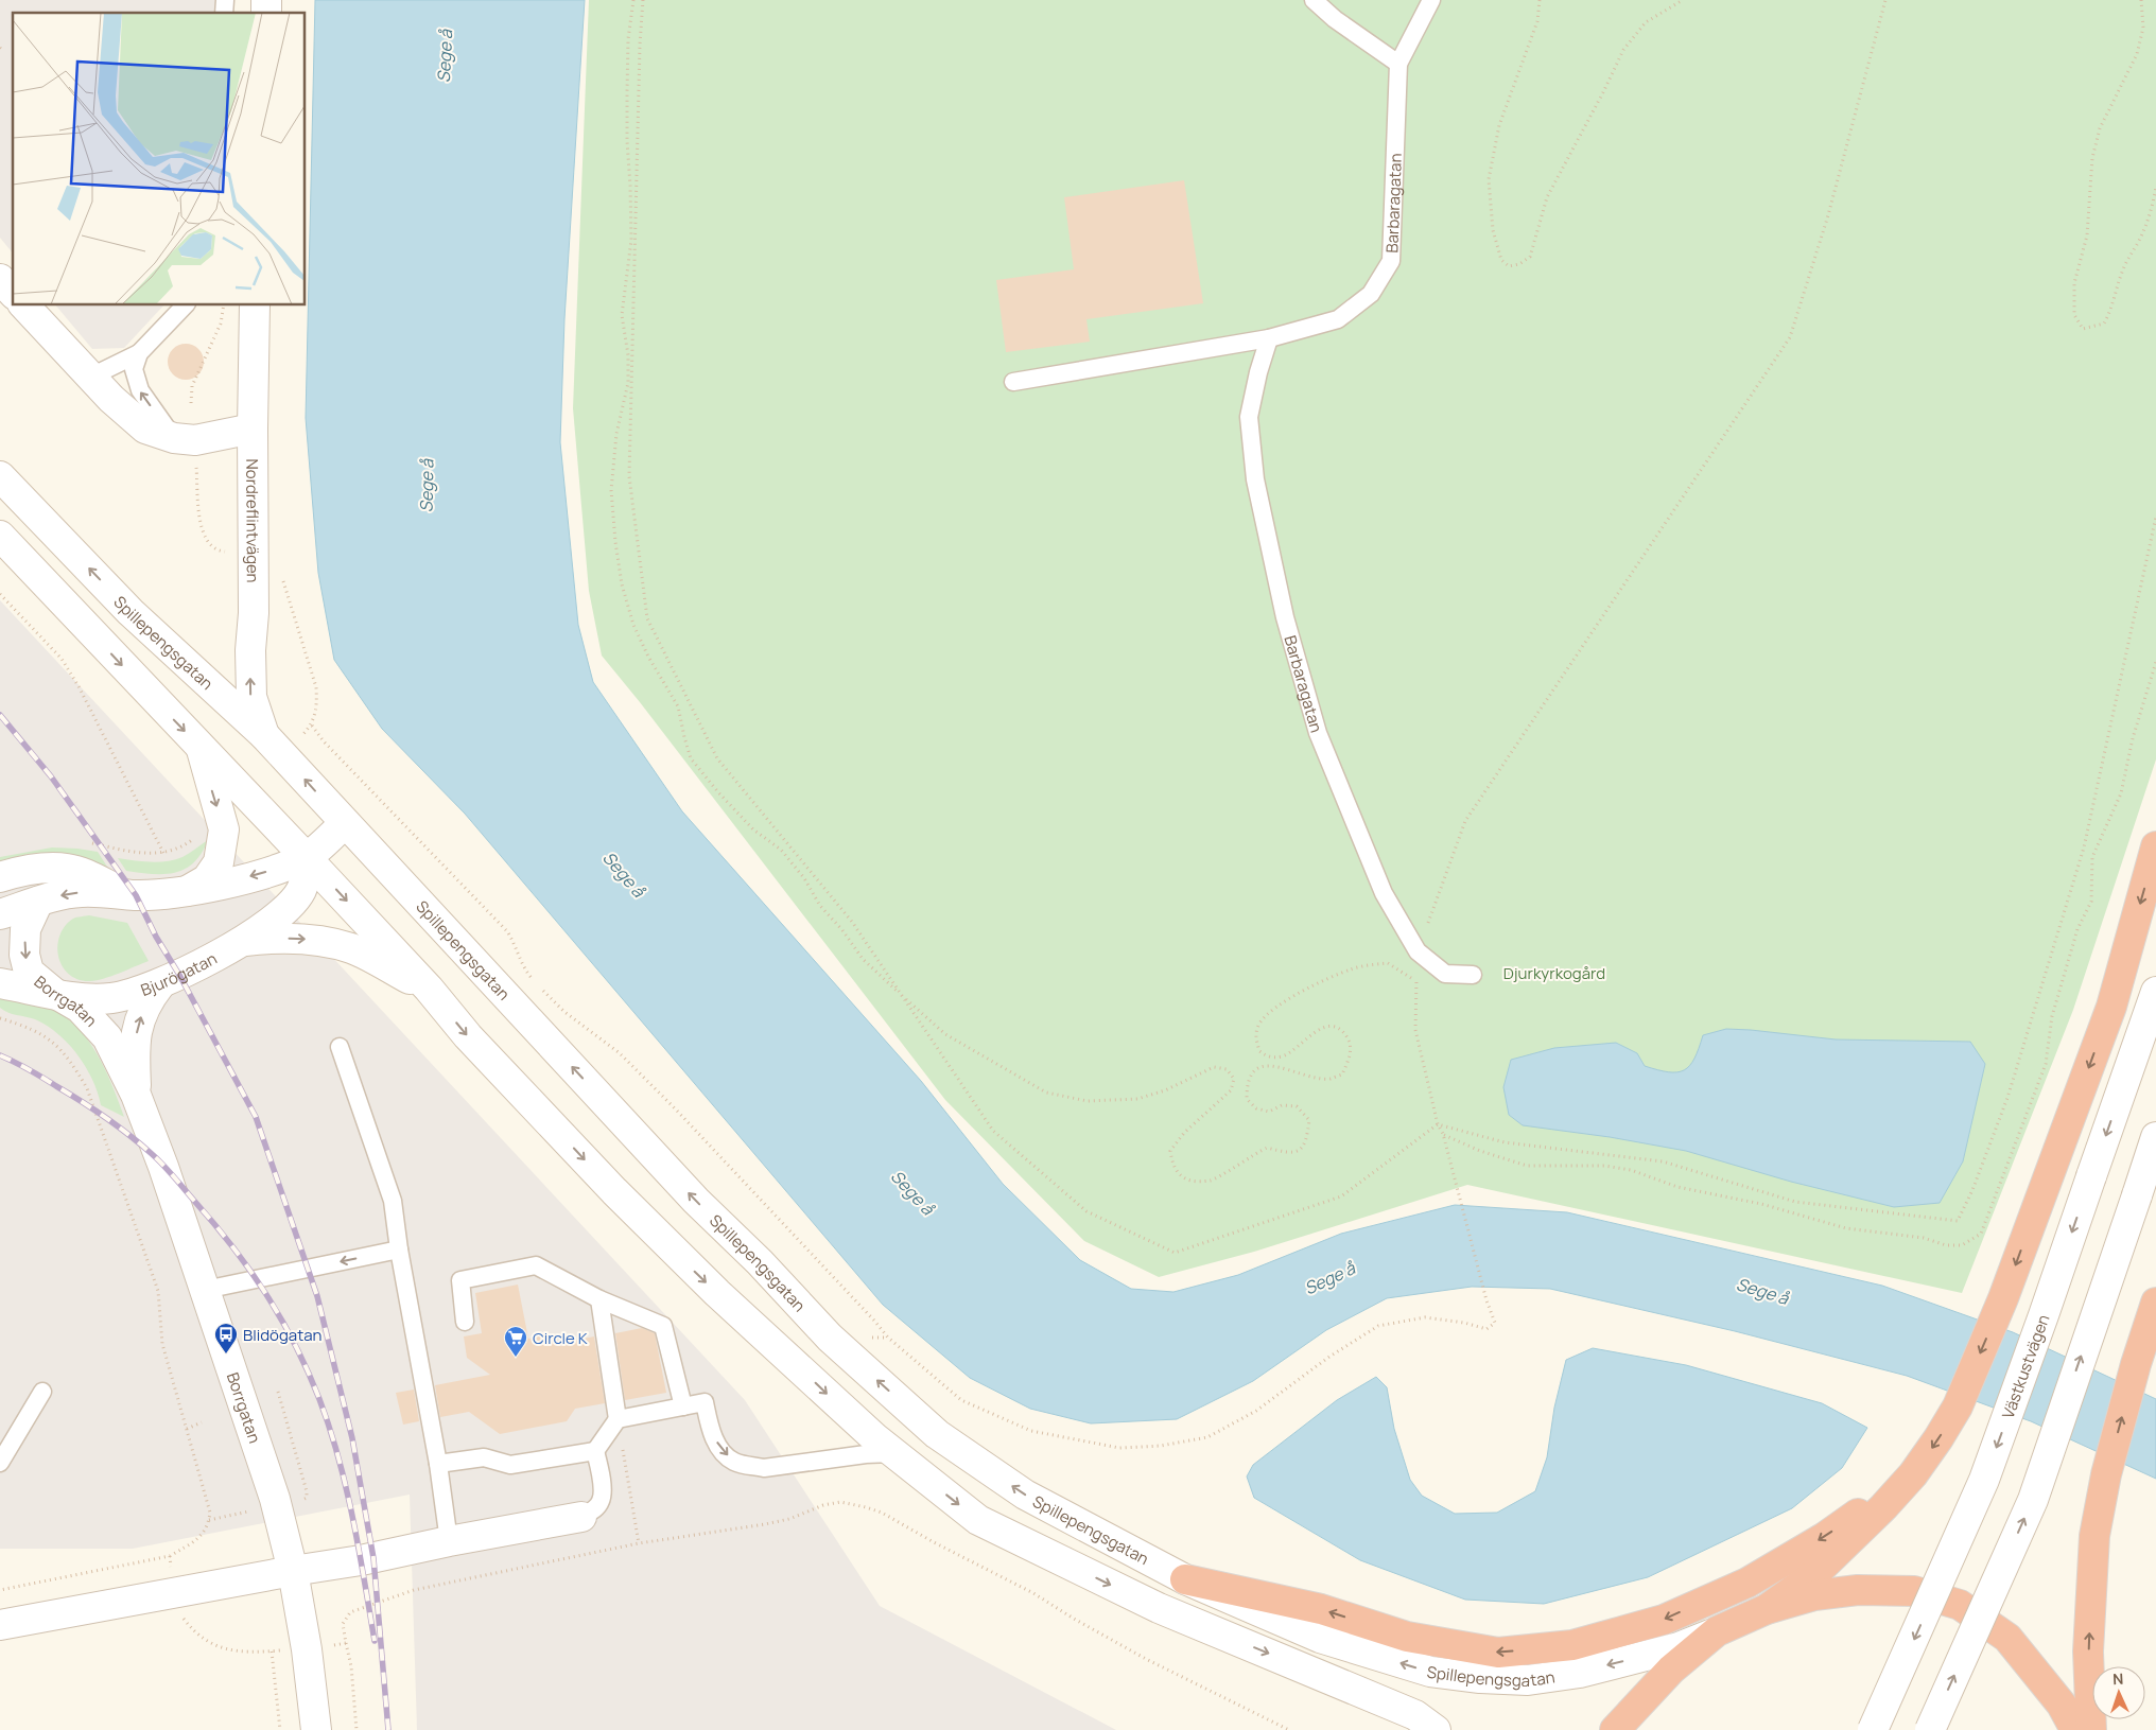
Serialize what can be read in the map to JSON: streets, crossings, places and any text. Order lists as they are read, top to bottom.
{
  "streets": {
    "street": [
      "Nordreflintvägen",
      "Spillepengsgatan",
      "Bjurögatan",
      "Borrgatan",
      "Västkustvägen"
    ],
    "lane": ["Barbaragatan"]
  },
  "crossings": [
    ["Nordreflintvägen", "Spillepengsgatan"],
    ["Bjurögatan", "Borrgatan"]
  ],
  "one_way": ["Nordreflintvägen"],
  "water": ["Sege å"],
  "parks": ["Djurkyrkogård"],
  "places": {
    "bus stop": ["Blidögatan"],
    "supermarket": ["Circle K"]
  },
  "north": "top"
}
